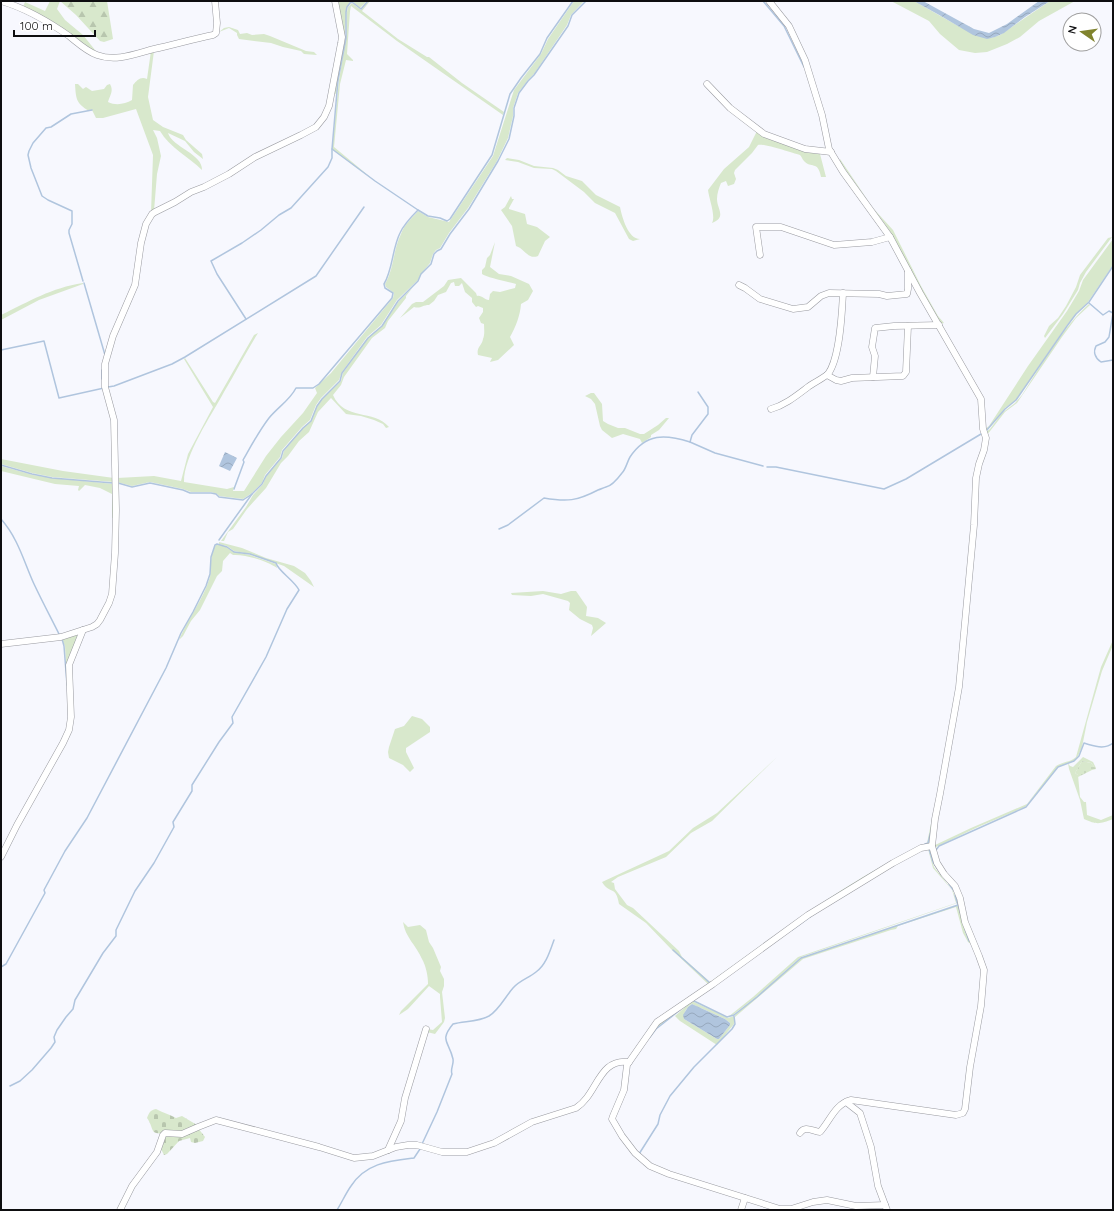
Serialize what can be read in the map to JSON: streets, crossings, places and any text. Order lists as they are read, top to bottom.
{
  "scale_bar": "100 m",
  "north": "left"
}
